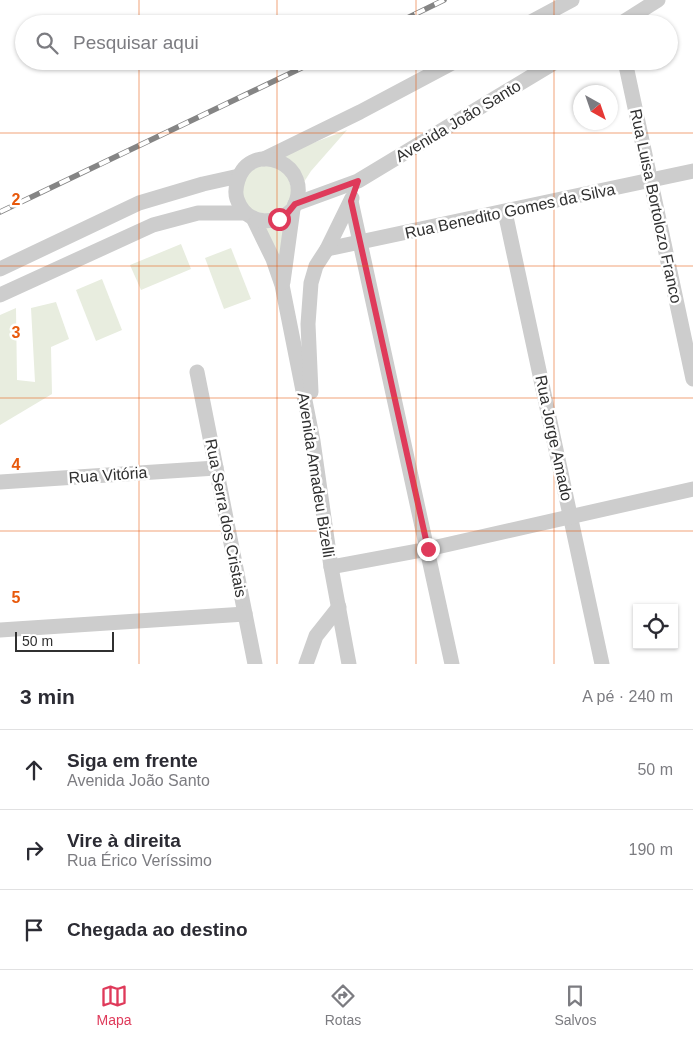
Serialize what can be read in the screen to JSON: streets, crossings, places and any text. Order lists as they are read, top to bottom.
{
  "streets": {
    "street": [
      "Avenida João Santo",
      "Rua Luisa Bortolozo Franco",
      "Rua Benedito Gomes da Silva",
      "Rua Jorge Amado",
      "Rua Vitória",
      "Avenida Amadeu Bizelli",
      "Rua Serra dos Cristais"
    ]
  },
  "crossings": [
    ["Rua Luisa Bortolozo Franco", "Rua Benedito Gomes da Silva"],
    ["Rua Benedito Gomes da Silva", "Rua Jorge Amado"],
    ["Rua Vitória", "Rua Serra dos Cristais"]
  ],
  "scale_bar": "50 m",
  "north": "bottom right",
  "page": {
    "search": "Pesquisar aqui",
    "scale": "50 m",
    "heading": ["3 min", "A pé · 240 m"],
    "list": [
      ["Siga em frente", "Avenida João Santo", "50 m"],
      ["Vire à direita", "Rua Érico Veríssimo", "190 m"],
      "Chegada ao destino"
    ],
    "nav": ["Mapa", "Rotas", "Salvos"]
  },
  "grid": {
    "rows": [
      "2",
      "3",
      "4",
      "5"
    ]
  }
}
